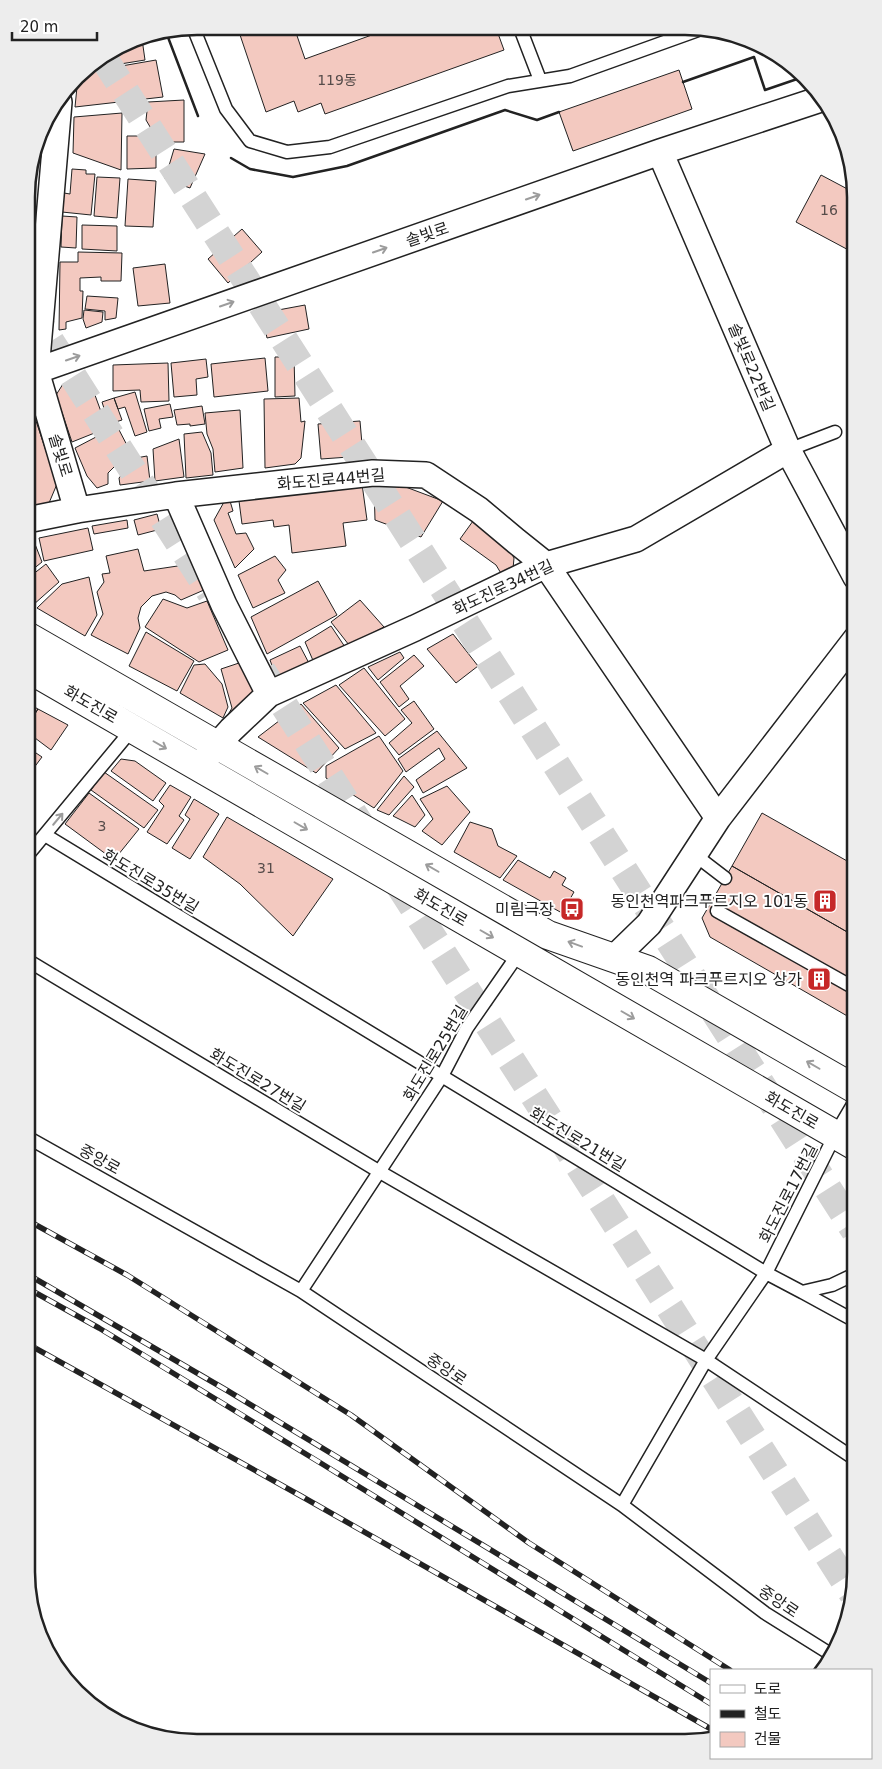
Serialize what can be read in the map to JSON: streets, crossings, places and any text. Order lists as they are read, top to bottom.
{
  "streets": {
    "street": [
      "솔빛로",
      "솔빛로22번길",
      "화도진로44번길",
      "화도진로34번길",
      "화도진로"
    ],
    "lane": [
      "화도진로35번길",
      "화도진로25번길",
      "화도진로27번길",
      "화도진로21번길",
      "중앙로",
      "화도진로17번길"
    ]
  },
  "crossings": [
    ["솔빛로", "솔빛로22번길"],
    ["솔빛로", "화도진로44번길"],
    ["솔빛로22번길", "화도진로34번길"],
    ["화도진로44번길", "화도진로34번길"],
    ["화도진로34번길", "화도진로"],
    ["화도진로", "화도진로25번길"],
    ["화도진로", "화도진로17번길"],
    ["화도진로35번길", "화도진로21번길"],
    ["화도진로25번길", "화도진로27번길"],
    ["화도진로25번길", "화도진로21번길"],
    ["화도진로25번길", "중앙로"],
    ["화도진로21번길", "화도진로17번길"],
    ["중앙로", "화도진로17번길"]
  ],
  "one_way": ["솔빛로"],
  "places": {
    "building": ["동인천역파크푸르지오 101동", "동인천역 파크푸르지오 상가"],
    "bus stop": ["미림극장"]
  },
  "house_numbers": [
    "119동",
    "16",
    "3",
    "31"
  ],
  "legend": ["도로", "철도", "건물"],
  "scale_bar": "20 m"
}
